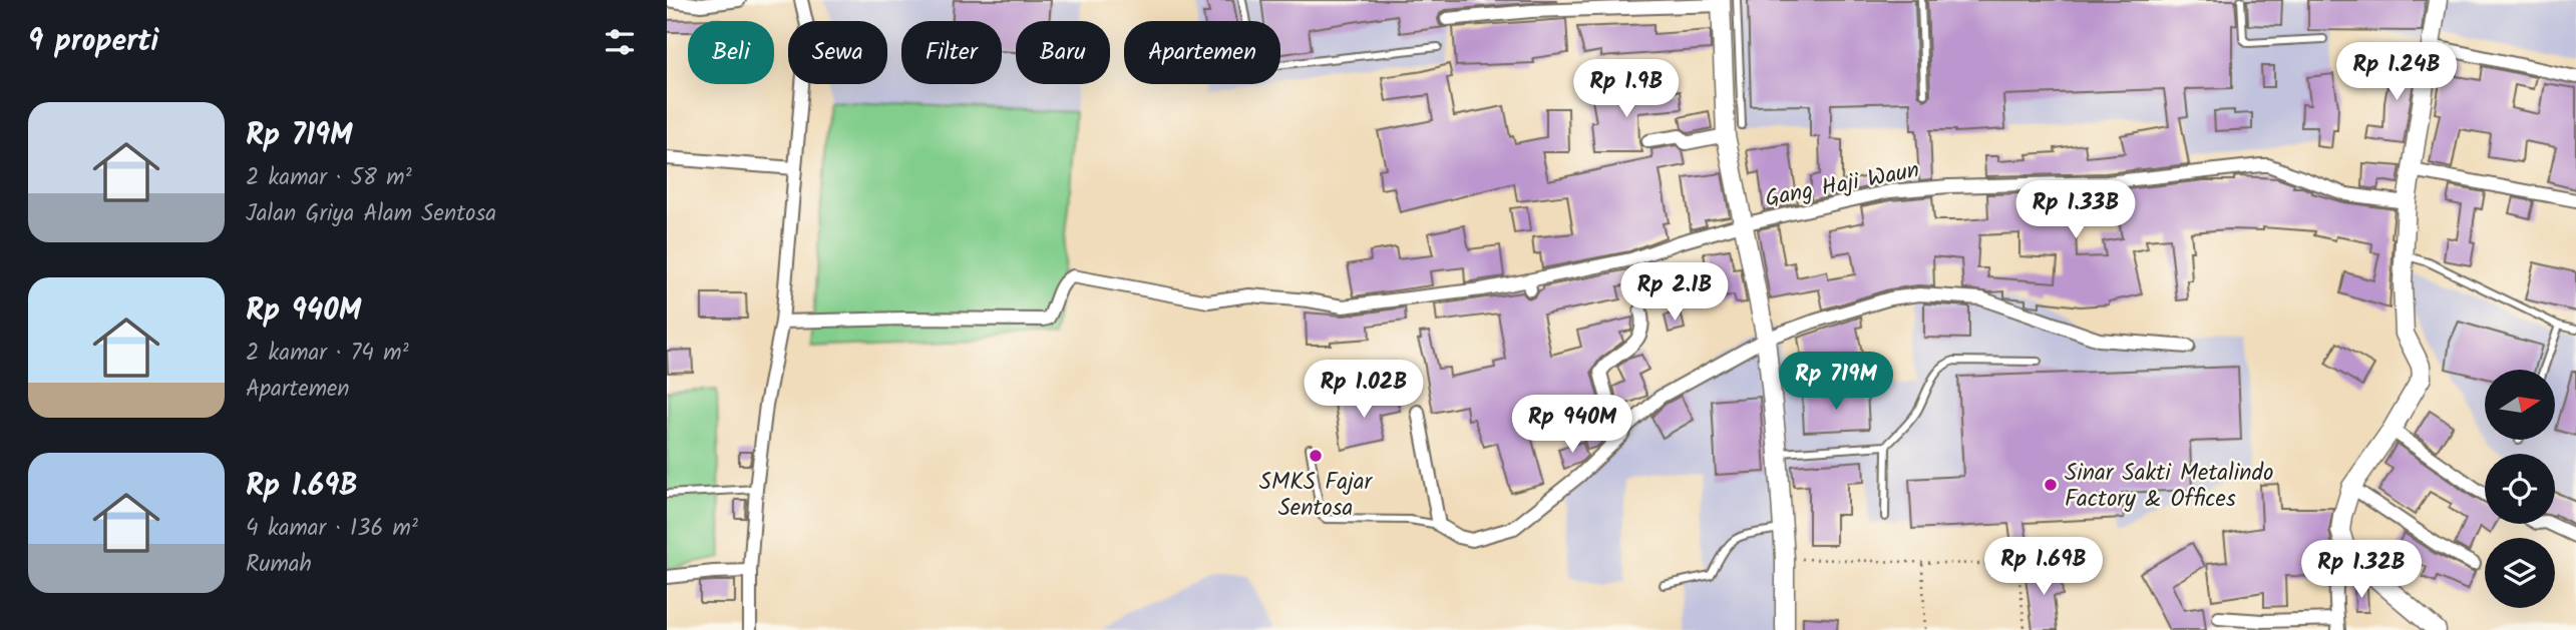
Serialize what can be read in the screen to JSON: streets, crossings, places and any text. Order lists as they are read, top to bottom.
{
  "streets": {
    "street": ["Gang Haji Waun"]
  },
  "places": ["SMKS Fajar Sentosa", "Sinar Sakti Metalindo Factory & Offices"],
  "north": "right",
  "page": {
    "heading": "9 properti",
    "chip": [
      "Beli",
      "Sewa",
      "Filter",
      "Baru",
      "Apartemen"
    ],
    "price": [
      "Rp 1.24B",
      "Rp 1.9B",
      "Rp 1.33B",
      "Rp 2.1B",
      "Rp 719M",
      "Rp 1.02B",
      "Rp 940M",
      "Rp 1.69B",
      "Rp 1.32B"
    ],
    "list": [
      {
        "name": "Rp 719M",
        "note": "2 kamar · 58 m² · Jalan Griya Alam Sentosa"
      },
      {
        "name": "Rp 940M",
        "note": "2 kamar · 74 m² · Apartemen"
      },
      {
        "name": "Rp 1.69B",
        "note": "4 kamar · 136 m² · Rumah"
      }
    ]
  }
}
